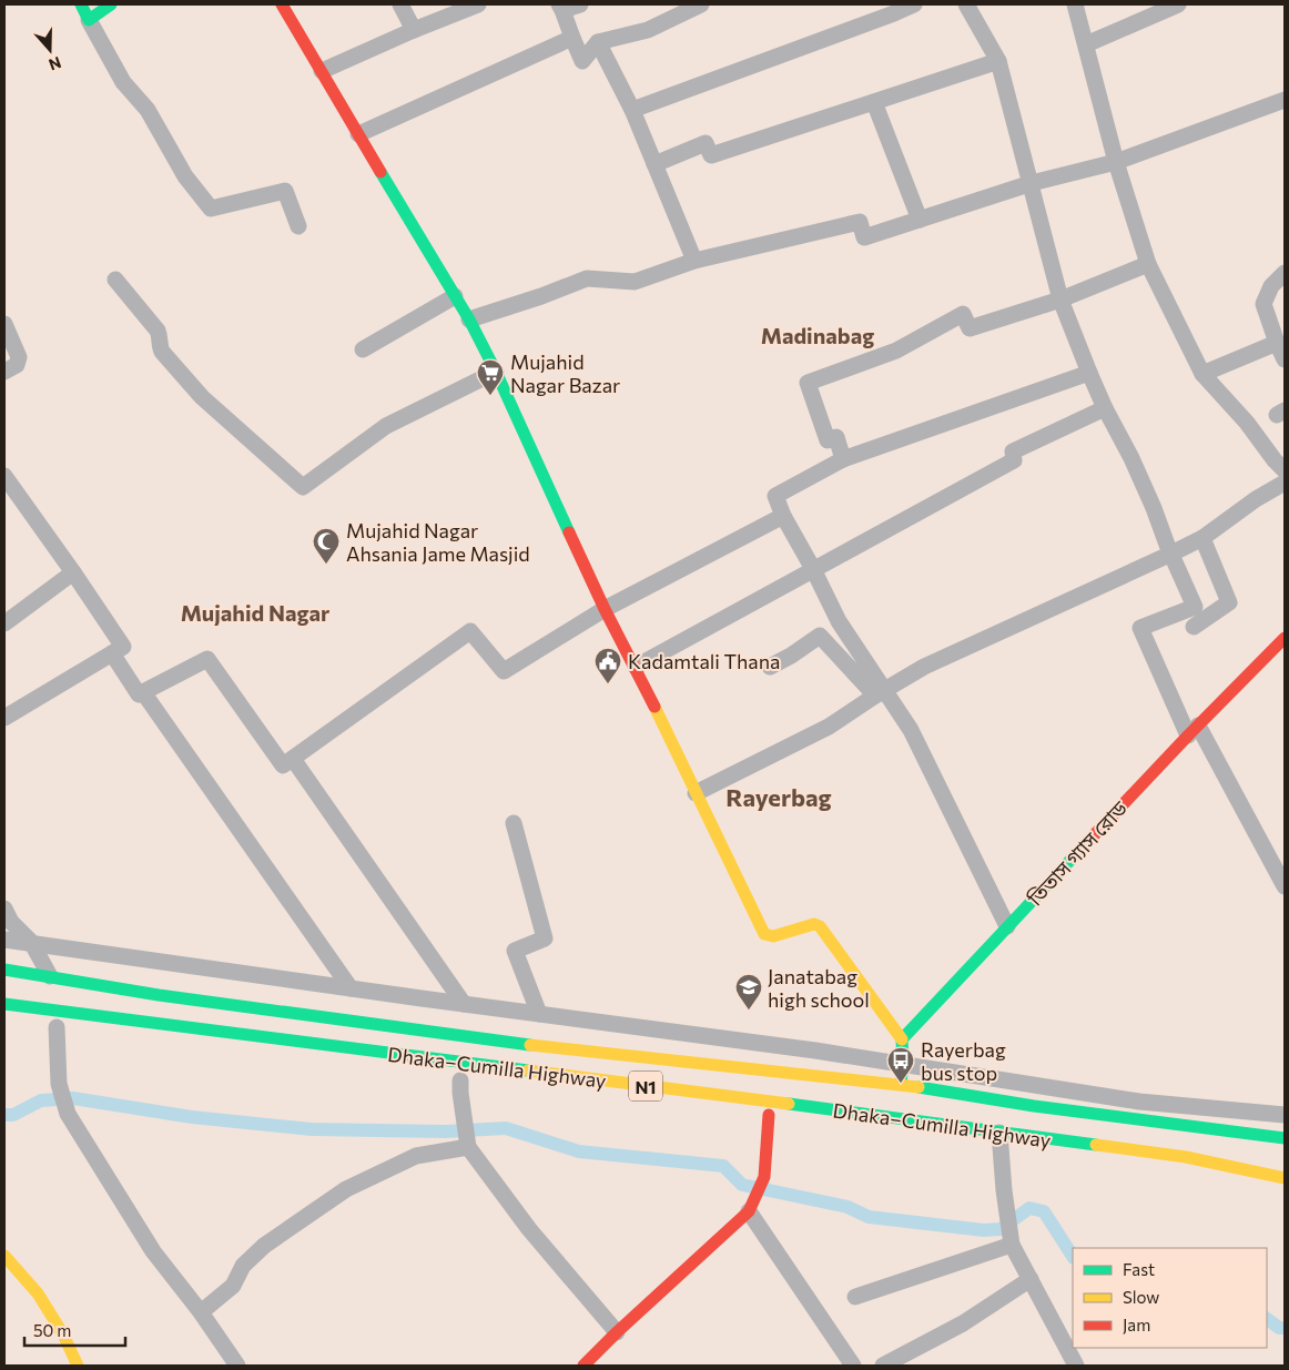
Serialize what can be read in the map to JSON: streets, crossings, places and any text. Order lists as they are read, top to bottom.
{
  "streets": {
    "main road": ["তিতাস গ্যাস রোড", "Dhaka–Cumilla Highway", "N1"]
  },
  "districts": ["Madinabag", "Mujahid Nagar", "Rayerbag"],
  "places": {
    "supermarket": ["Mujahid Nagar Bazar"],
    "mosque": ["Mujahid Nagar Ahsania Jame Masjid"],
    "public building": ["Kadamtali Thana"],
    "school or university": ["Janatabag high school"],
    "bus stop": ["Rayerbag bus stop"]
  },
  "legend": ["Fast", "Slow", "Jam"],
  "scale_bar": "50 m",
  "north": "bottom"
}
